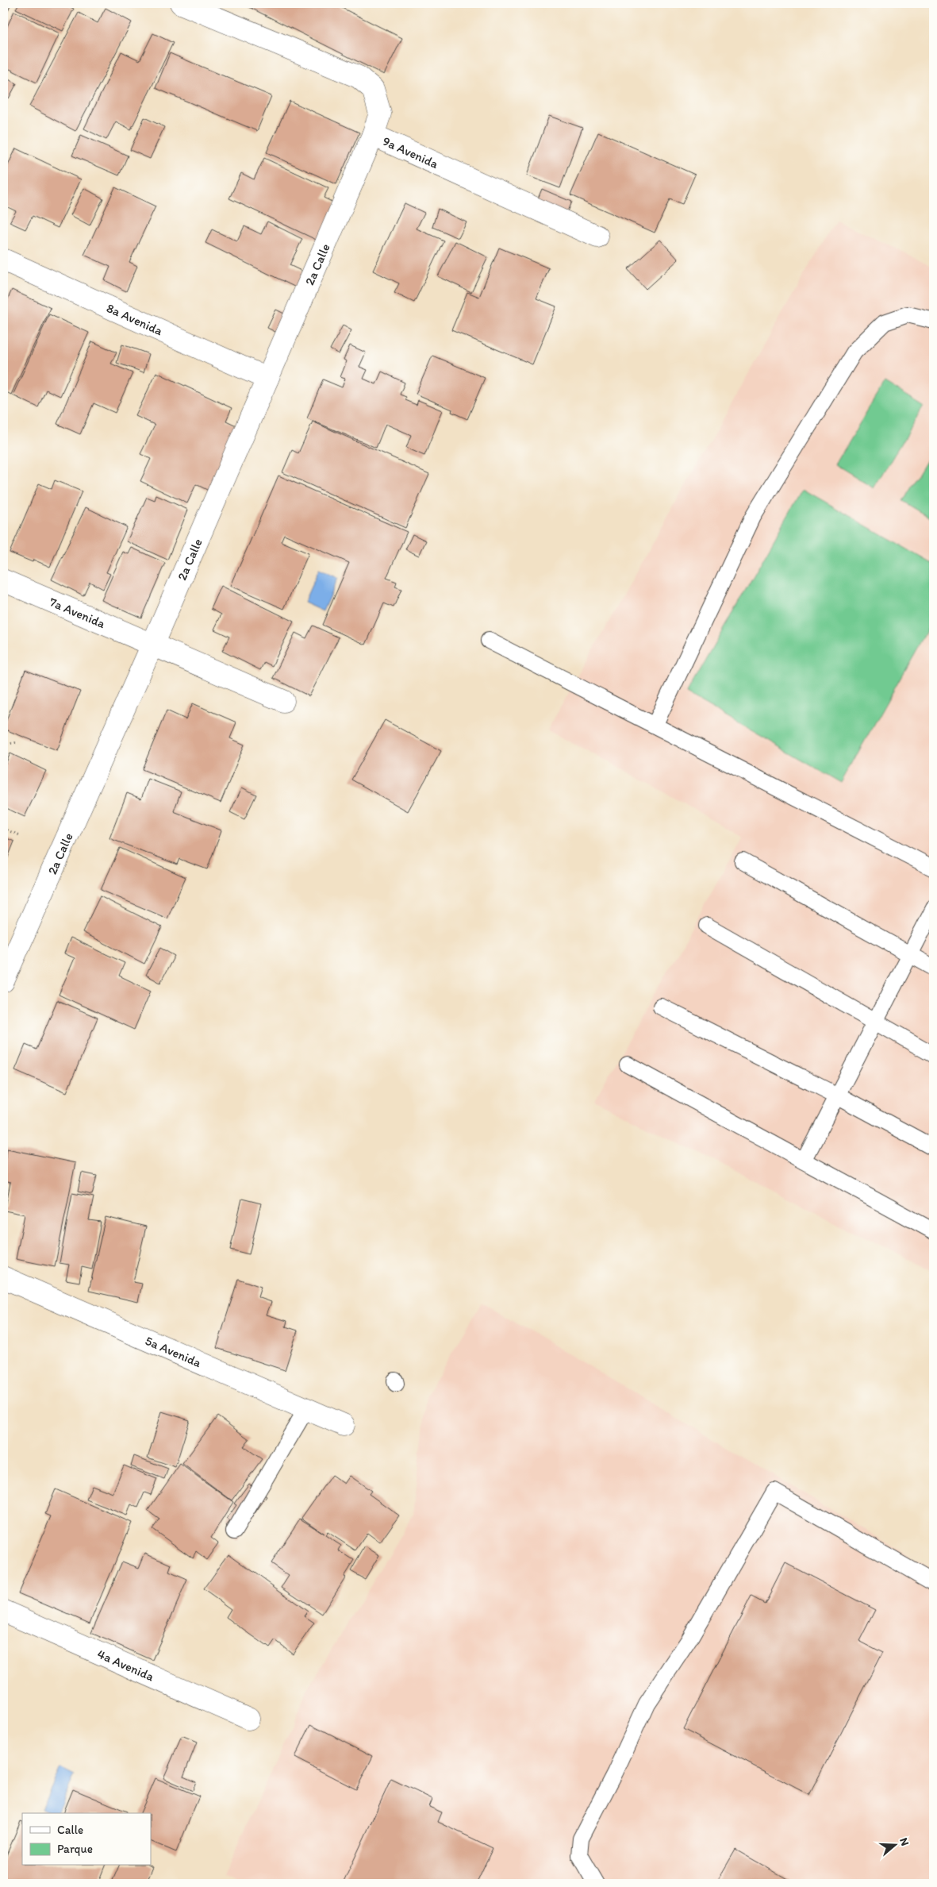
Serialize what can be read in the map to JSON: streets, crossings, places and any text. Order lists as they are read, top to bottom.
{
  "streets": {
    "street": [
      "9a Avenida",
      "2a Calle",
      "8a Avenida",
      "7a Avenida",
      "5a Avenida",
      "4a Avenida"
    ]
  },
  "crossings": [
    ["9a Avenida", "2a Calle"],
    ["2a Calle", "8a Avenida"],
    ["2a Calle", "7a Avenida"]
  ],
  "legend": ["Calle", "Parque"],
  "north": "right"
}
